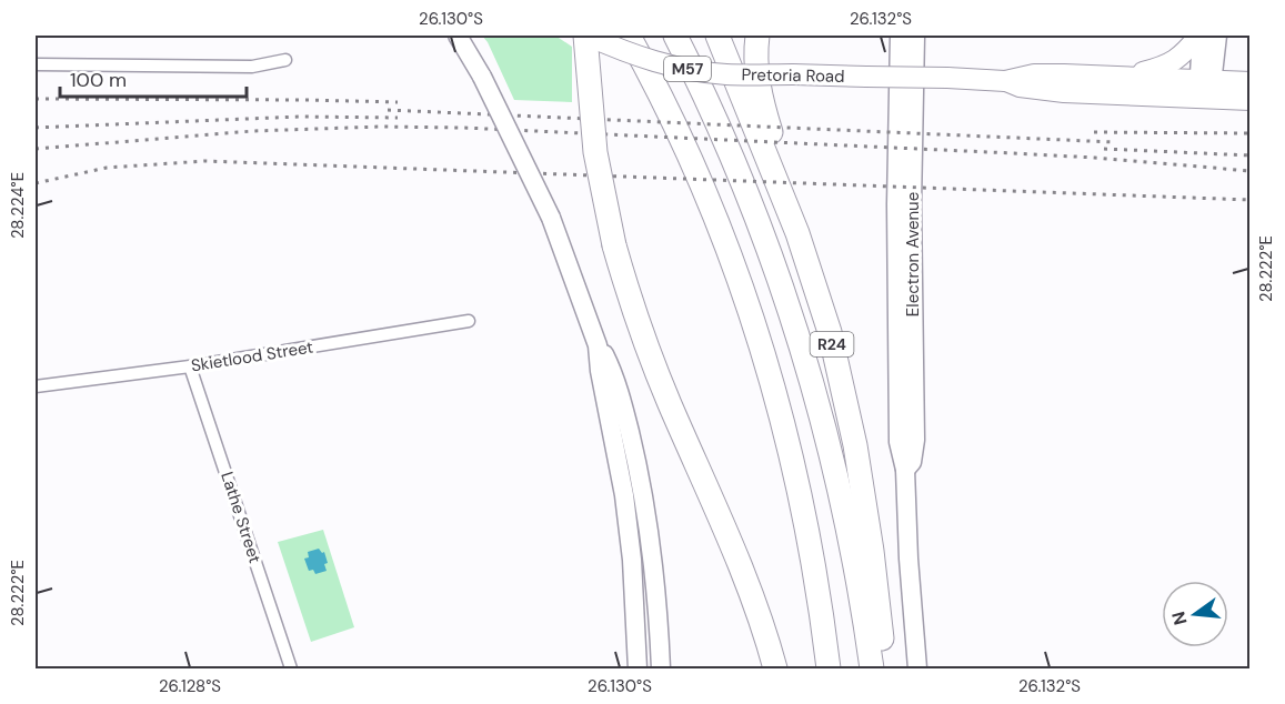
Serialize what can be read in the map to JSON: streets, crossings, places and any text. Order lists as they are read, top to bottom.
{
  "streets": {
    "highway": ["R24"],
    "main road": ["M57", "Pretoria Road", "Electron Avenue"],
    "street": ["Skietlood Street", "Lathe Street"]
  },
  "crossings": [
    ["Skietlood Street", "Lathe Street"]
  ],
  "scale_bar": "100 m",
  "north": "left",
  "coordinates": [
    "26.130°S",
    "26.132°S",
    "28.224°E",
    "28.222°E",
    "26.128°S"
  ]
}
